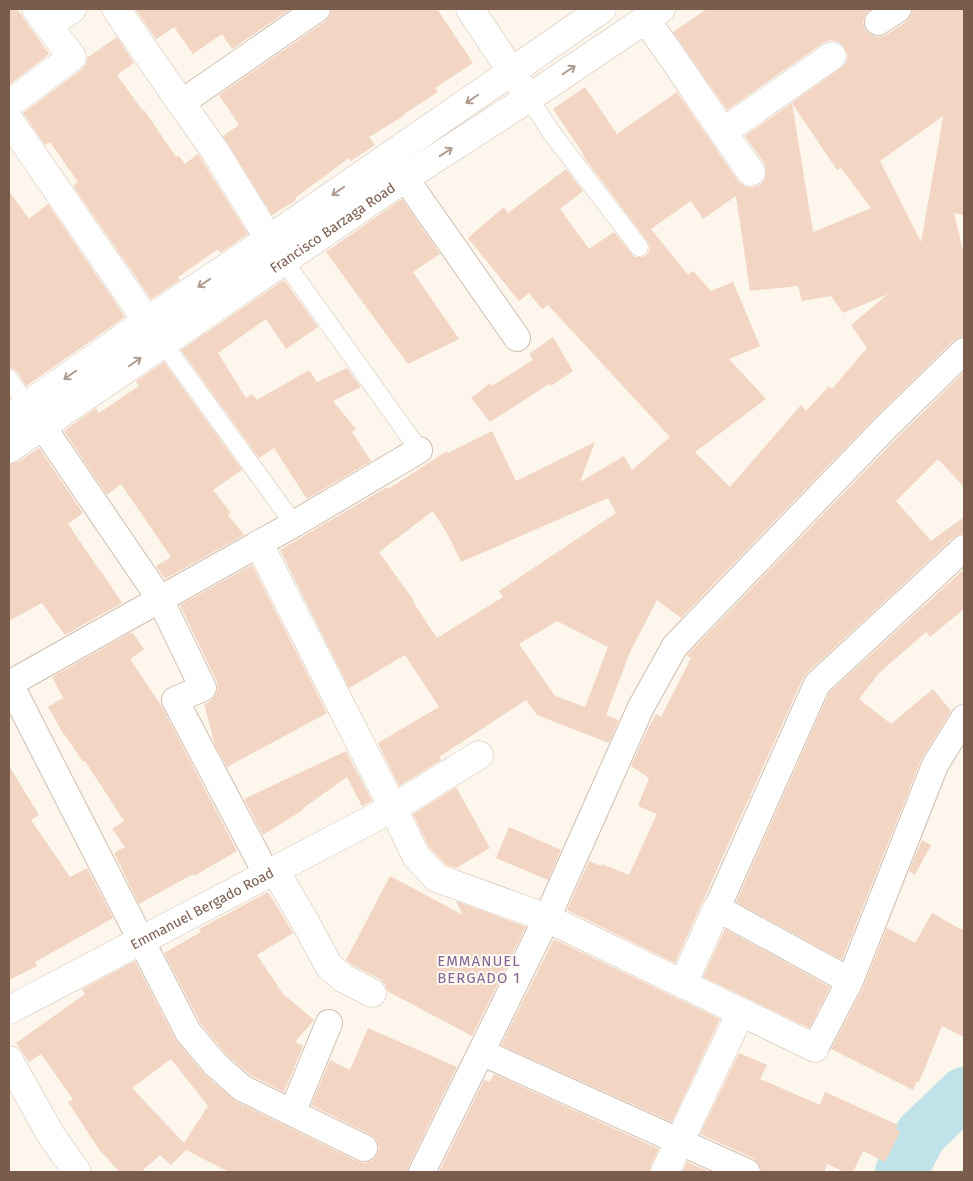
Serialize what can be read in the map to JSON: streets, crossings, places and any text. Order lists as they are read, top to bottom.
{
  "streets": {
    "street": ["Francisco Barzaga Road", "Emmanuel Bergado Road"]
  },
  "districts": ["EMMANUEL BERGADO 1"]
}
